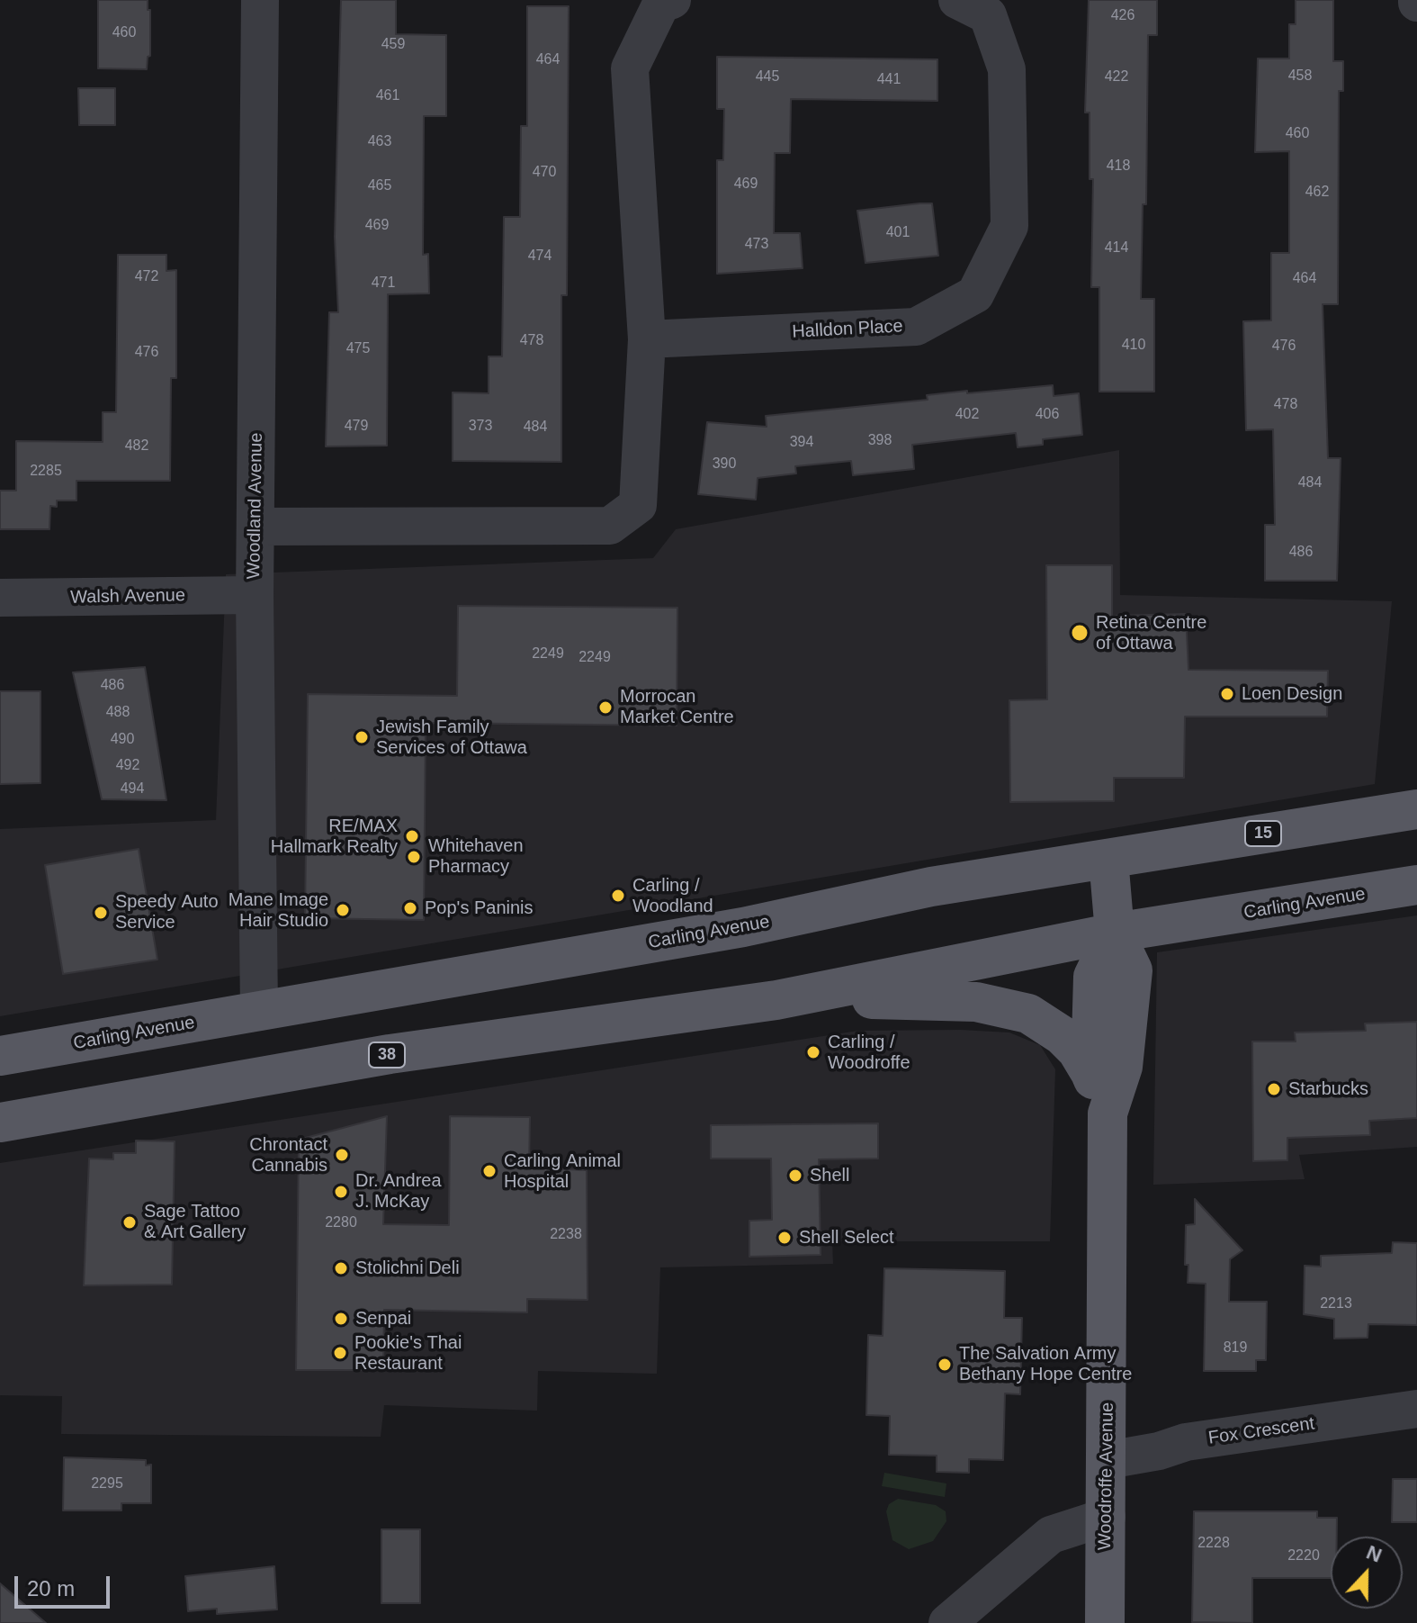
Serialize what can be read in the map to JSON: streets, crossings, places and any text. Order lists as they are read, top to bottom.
{
  "streets": {
    "main road": [
      "15",
      "Carling Avenue",
      "38",
      "Woodroffe Avenue"
    ],
    "street": [
      "Halldon Place",
      "Woodland Avenue",
      "Walsh Avenue",
      "Fox Crescent"
    ]
  },
  "crossings": [
    ["Woodland Avenue", "Walsh Avenue"],
    ["Woodland Avenue", "Carling Avenue"],
    ["Carling Avenue", "Woodroffe Avenue"],
    ["Fox Crescent", "Woodroffe Avenue"]
  ],
  "places": [
    "Retina Centre of Ottawa",
    "Loen Design",
    "Morrocan Market Centre",
    "Jewish Family Services of Ottawa",
    "RE/MAX Hallmark Realty",
    "Whitehaven Pharmacy",
    "Carling / Woodland",
    "Pop's Paninis",
    "Mane Image Hair Studio",
    "Speedy Auto Service",
    "Carling / Woodroffe",
    "Starbucks",
    "Chrontact Cannabis",
    "Carling Animal Hospital",
    "Shell",
    "Dr. Andrea J. McKay",
    "Sage Tattoo & Art Gallery",
    "Shell Select",
    "Stolichni Deli",
    "Senpai",
    "Pookie's Thai Restaurant",
    "The Salvation Army Bethany Hope Centre"
  ],
  "house_numbers": [
    "426",
    "460",
    "459",
    "464",
    "458",
    "445",
    "422",
    "441",
    "461",
    "460",
    "463",
    "418",
    "470",
    "469",
    "465",
    "462",
    "469",
    "401",
    "473",
    "414",
    "474",
    "472",
    "464",
    "471",
    "478",
    "410",
    "476",
    "475",
    "476",
    "478",
    "402",
    "406",
    "479",
    "373",
    "484",
    "398",
    "394",
    "482",
    "390",
    "2285",
    "484",
    "486",
    "2249",
    "2249",
    "486",
    "488",
    "490",
    "492",
    "494",
    "2280",
    "2238",
    "2213",
    "819",
    "2295",
    "2228",
    "2220"
  ],
  "scale_bar": "20 m",
  "north": "top"
}
